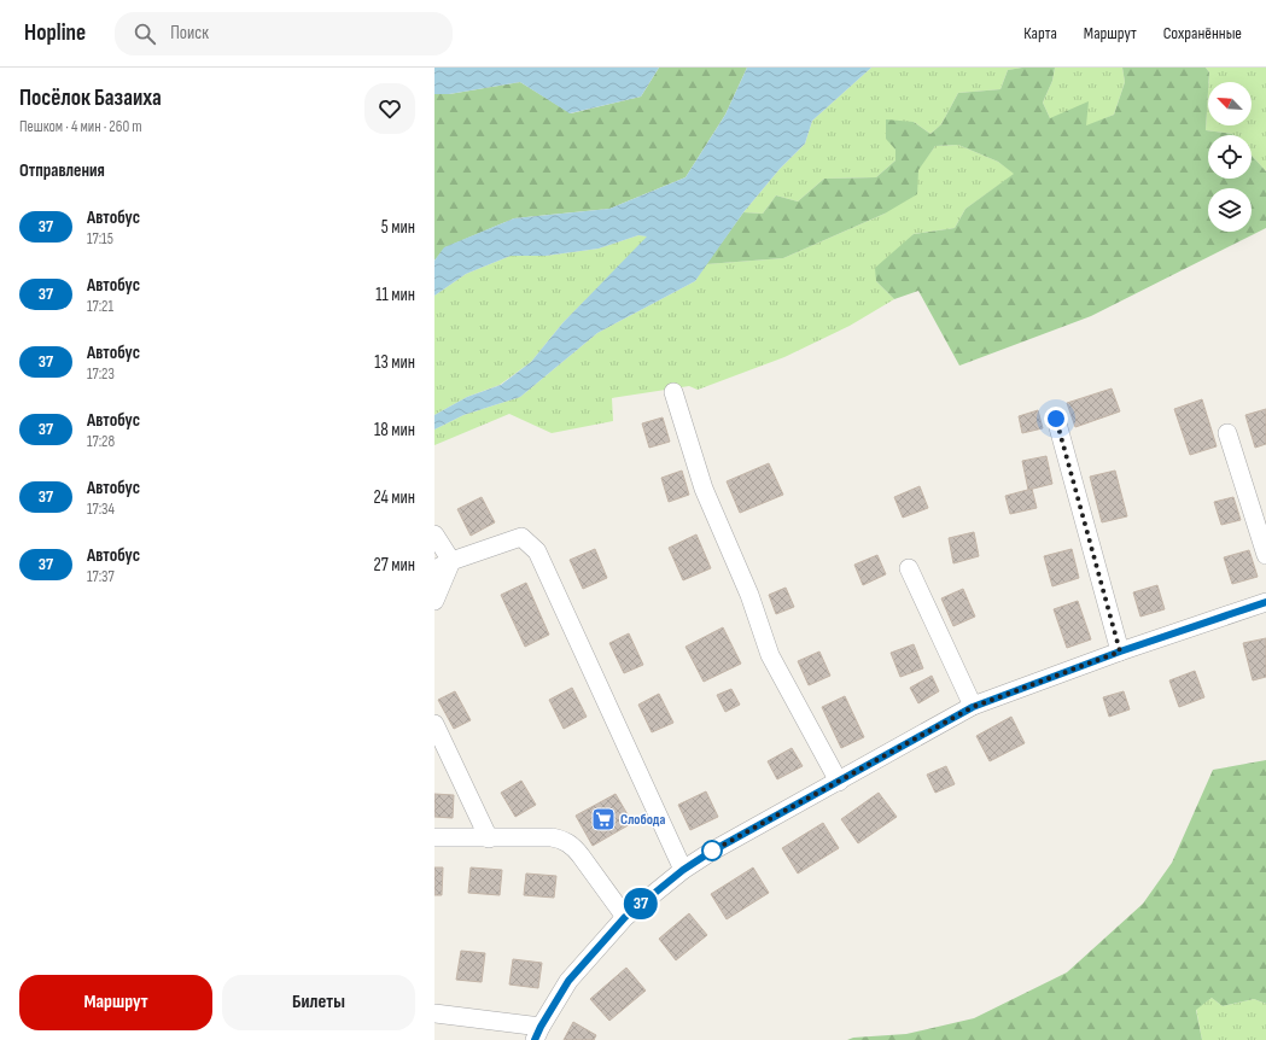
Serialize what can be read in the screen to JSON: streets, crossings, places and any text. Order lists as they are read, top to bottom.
{
  "places": {
    "supermarket": ["Слобода"]
  },
  "lines": ["bus line 37"],
  "north": "top left",
  "page": {
    "header": "Hopline",
    "search": "Поиск",
    "nav": ["Карта", "Маршрут", "Сохранённые"],
    "heading": [
      ["Посёлок Базаиха", "Пешком · 4 мин · 260 m"],
      "Отправления"
    ],
    "on_map": "37",
    "list": [
      {
        "mark": "37",
        "name": "Автобус",
        "note": "17:15",
        "value": "5 мин"
      },
      {
        "mark": "37",
        "name": "Автобус",
        "note": "17:21",
        "value": "11 мин"
      },
      {
        "mark": "37",
        "name": "Автобус",
        "note": "17:23",
        "value": "13 мин"
      },
      {
        "mark": "37",
        "name": "Автобус",
        "note": "17:28",
        "value": "18 мин"
      },
      {
        "mark": "37",
        "name": "Автобус",
        "note": "17:34",
        "value": "24 мин"
      },
      {
        "mark": "37",
        "name": "Автобус",
        "note": "17:37",
        "value": "27 мин"
      }
    ],
    "buttons": ["Маршрут", "Билеты"]
  }
}
